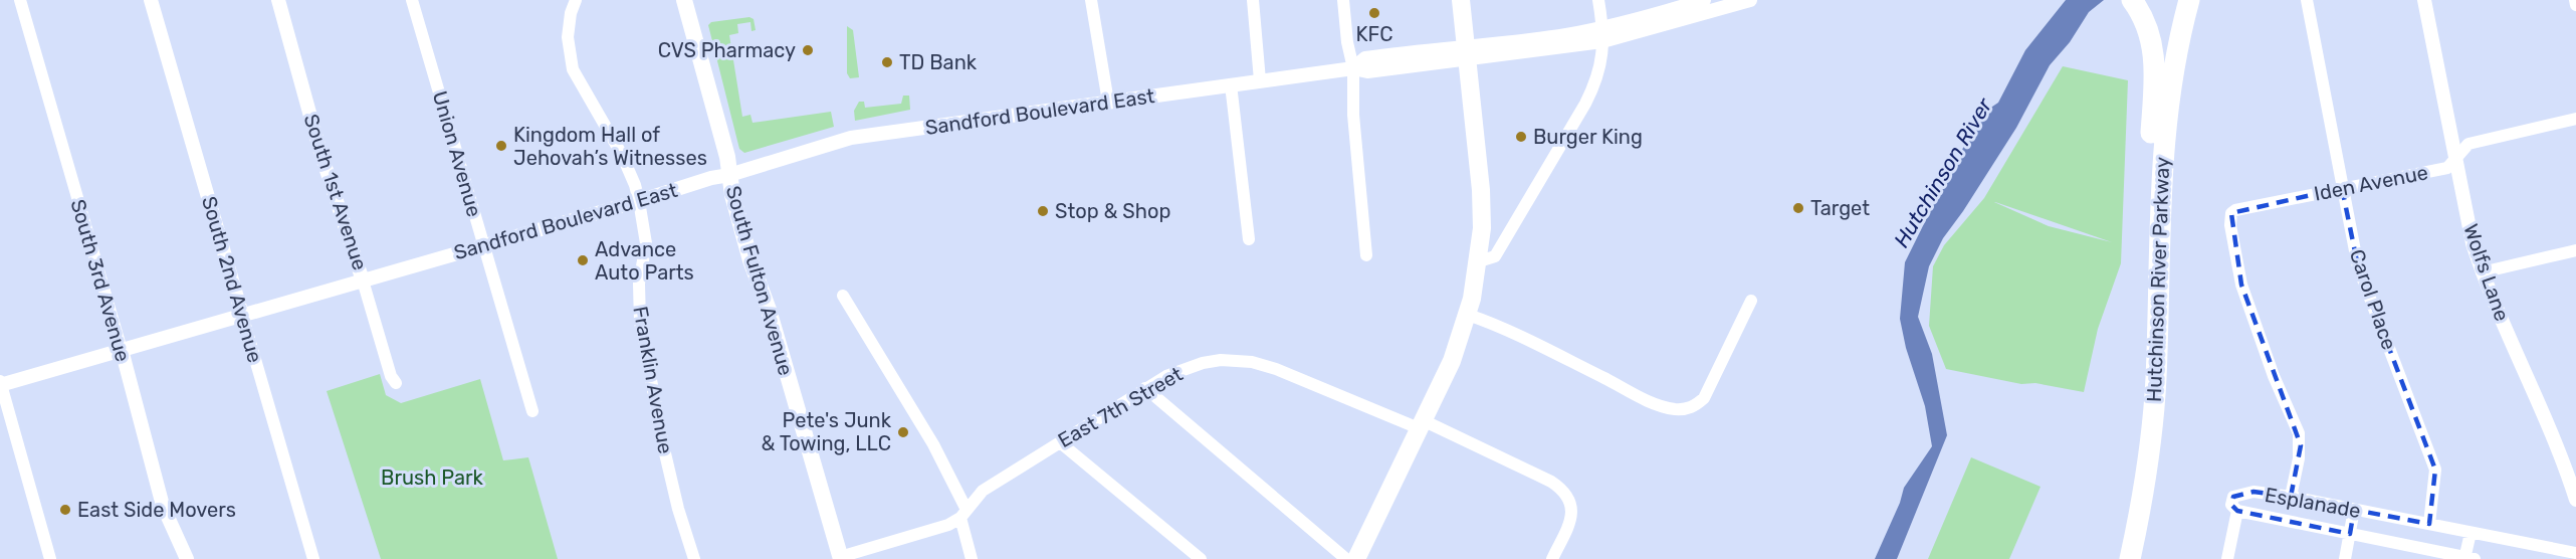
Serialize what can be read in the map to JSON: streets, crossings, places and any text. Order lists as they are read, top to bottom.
{
  "streets": {
    "highway": ["Hutchinson River Parkway"],
    "main road": ["South Fulton Avenue"],
    "street": [
      "Sandford Boulevard East",
      "Union Avenue",
      "Iden Avenue",
      "South 1st Avenue",
      "Wolfs Lane",
      "South 2nd Avenue",
      "South 3rd Avenue",
      "Carol Place",
      "Franklin Avenue",
      "East 7th Street",
      "Esplanade"
    ]
  },
  "crossings": [
    ["Sandford Boulevard East", "Union Avenue"],
    ["Sandford Boulevard East", "South 1st Avenue"],
    ["Sandford Boulevard East", "South 2nd Avenue"],
    ["Sandford Boulevard East", "South 3rd Avenue"],
    ["Sandford Boulevard East", "South Fulton Avenue"],
    ["Sandford Boulevard East", "Franklin Avenue"],
    ["Iden Avenue", "Wolfs Lane"],
    ["Iden Avenue", "Carol Place"],
    ["Iden Avenue", "Esplanade"],
    ["South Fulton Avenue", "East 7th Street"],
    ["Carol Place", "Esplanade"]
  ],
  "water": ["Hutchinson River"],
  "parks": ["Brush Park"],
  "places": [
    "KFC",
    "CVS Pharmacy",
    "TD Bank",
    "Burger King",
    "Kingdom Hall of Jehovah’s Witnesses",
    "Target",
    "Stop & Shop",
    "Advance Auto Parts",
    "Pete's Junk & Towing, LLC",
    "East Side Movers"
  ]
}
